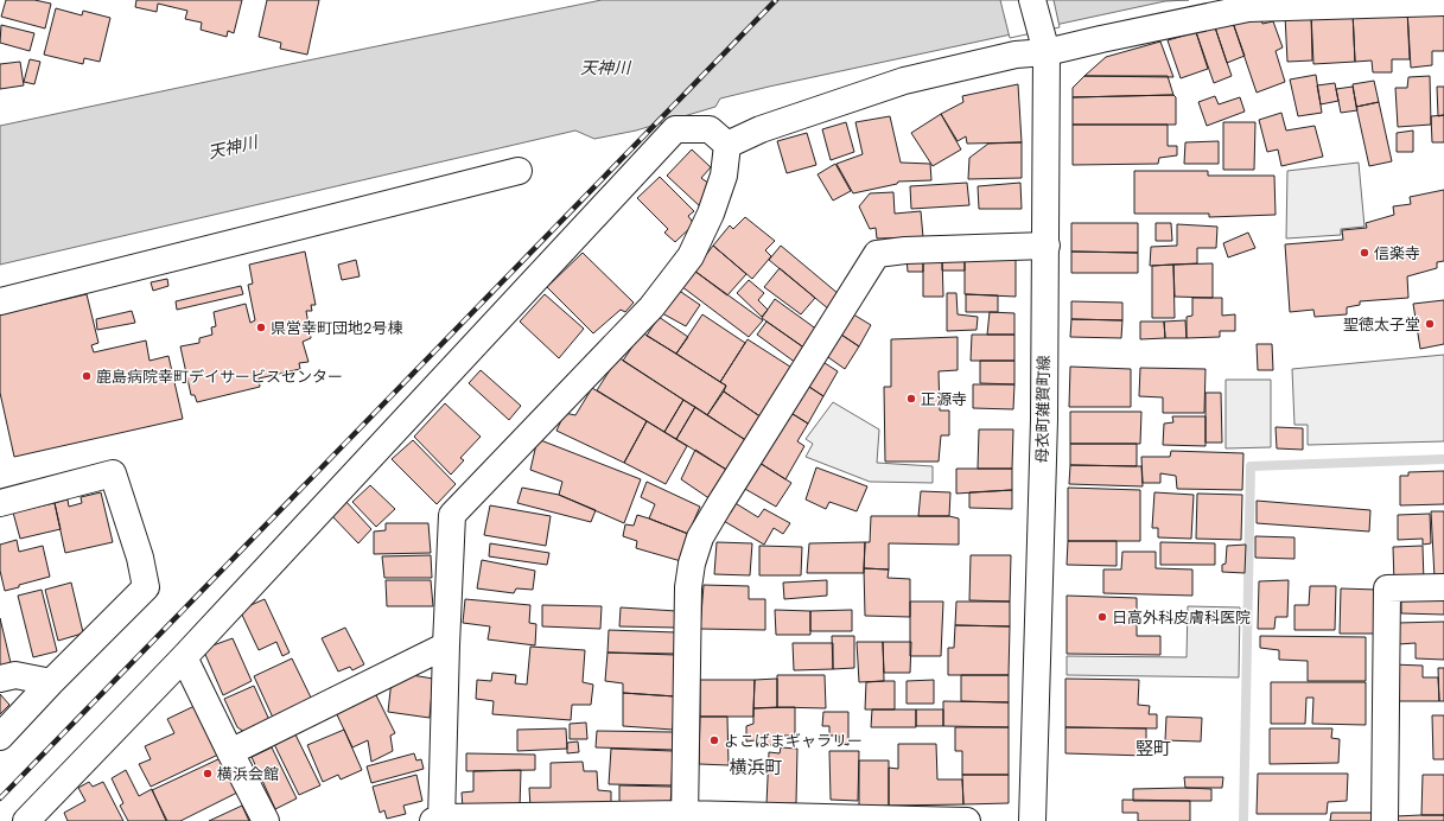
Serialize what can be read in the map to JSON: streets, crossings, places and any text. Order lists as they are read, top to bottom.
{
  "streets": {
    "street": ["母衣町雑賀町線"]
  },
  "districts": ["竪町", "横浜町"],
  "water": ["天神川"],
  "places": [
    "信楽寺",
    "聖徳太子堂",
    "県営幸町団地2号棟",
    "鹿島病院幸町デイサービスセンター",
    "正源寺",
    "日高外科皮膚科医院",
    "よこばまギャラリー",
    "横浜会館"
  ]
}
